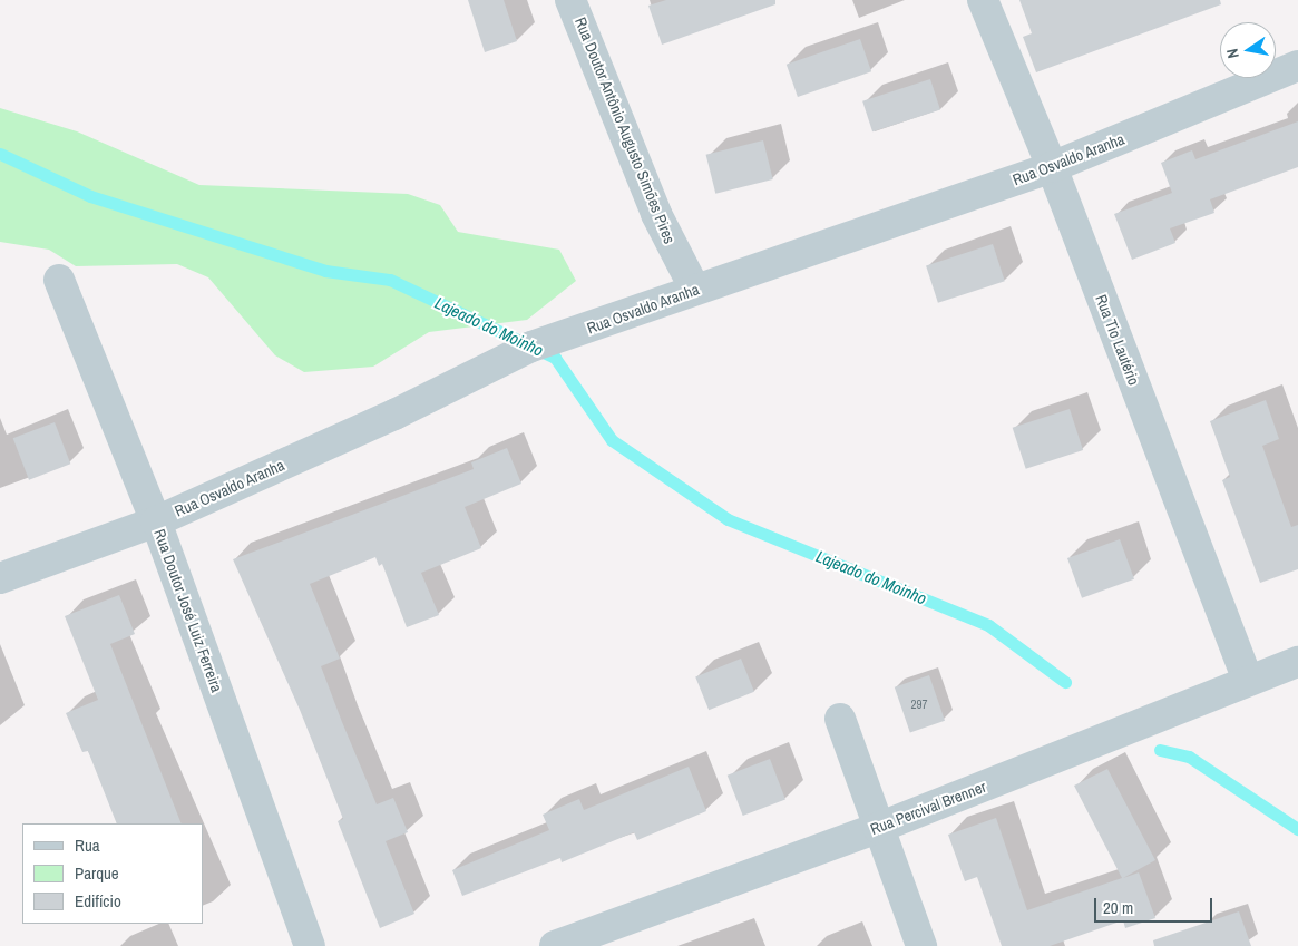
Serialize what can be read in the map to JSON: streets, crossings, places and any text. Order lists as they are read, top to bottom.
{
  "streets": {
    "street": [
      "Rua Doutor Antônio Augusto Simões Pires",
      "Rua Osvaldo Aranha",
      "Rua Tio Lautério",
      "Rua Doutor José Luiz Ferreira",
      "Rua Percival Brenner"
    ]
  },
  "crossings": [
    ["Rua Doutor Antônio Augusto Simões Pires", "Rua Osvaldo Aranha"],
    ["Rua Osvaldo Aranha", "Rua Tio Lautério"],
    ["Rua Osvaldo Aranha", "Rua Doutor José Luiz Ferreira"],
    ["Rua Tio Lautério", "Rua Percival Brenner"]
  ],
  "water": ["Lajeado do Moinho"],
  "house_numbers": ["297"],
  "legend": ["Rua", "Parque", "Edifício"],
  "scale_bar": "20 m",
  "north": "left"
}
